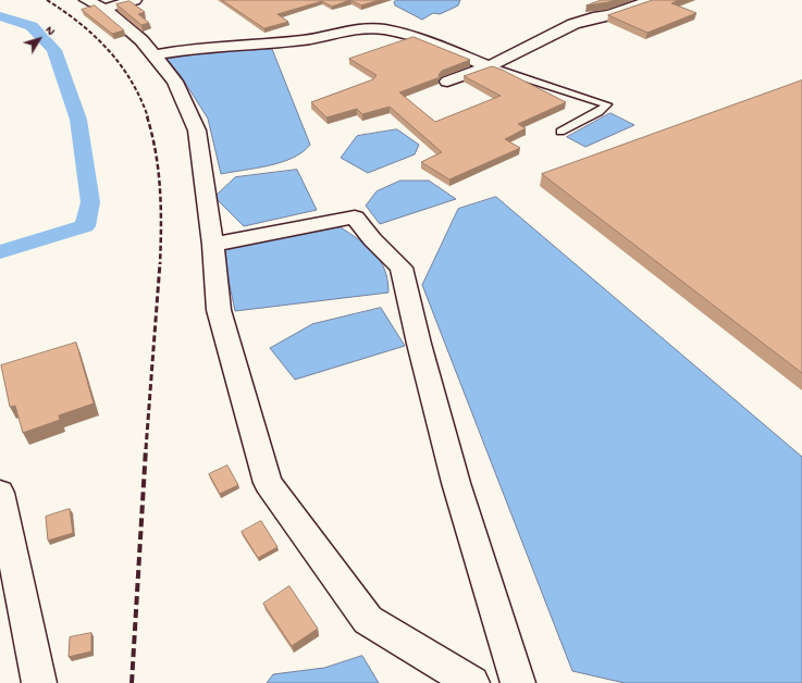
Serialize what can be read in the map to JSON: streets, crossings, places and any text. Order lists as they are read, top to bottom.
{
  "north": "top right"
}
